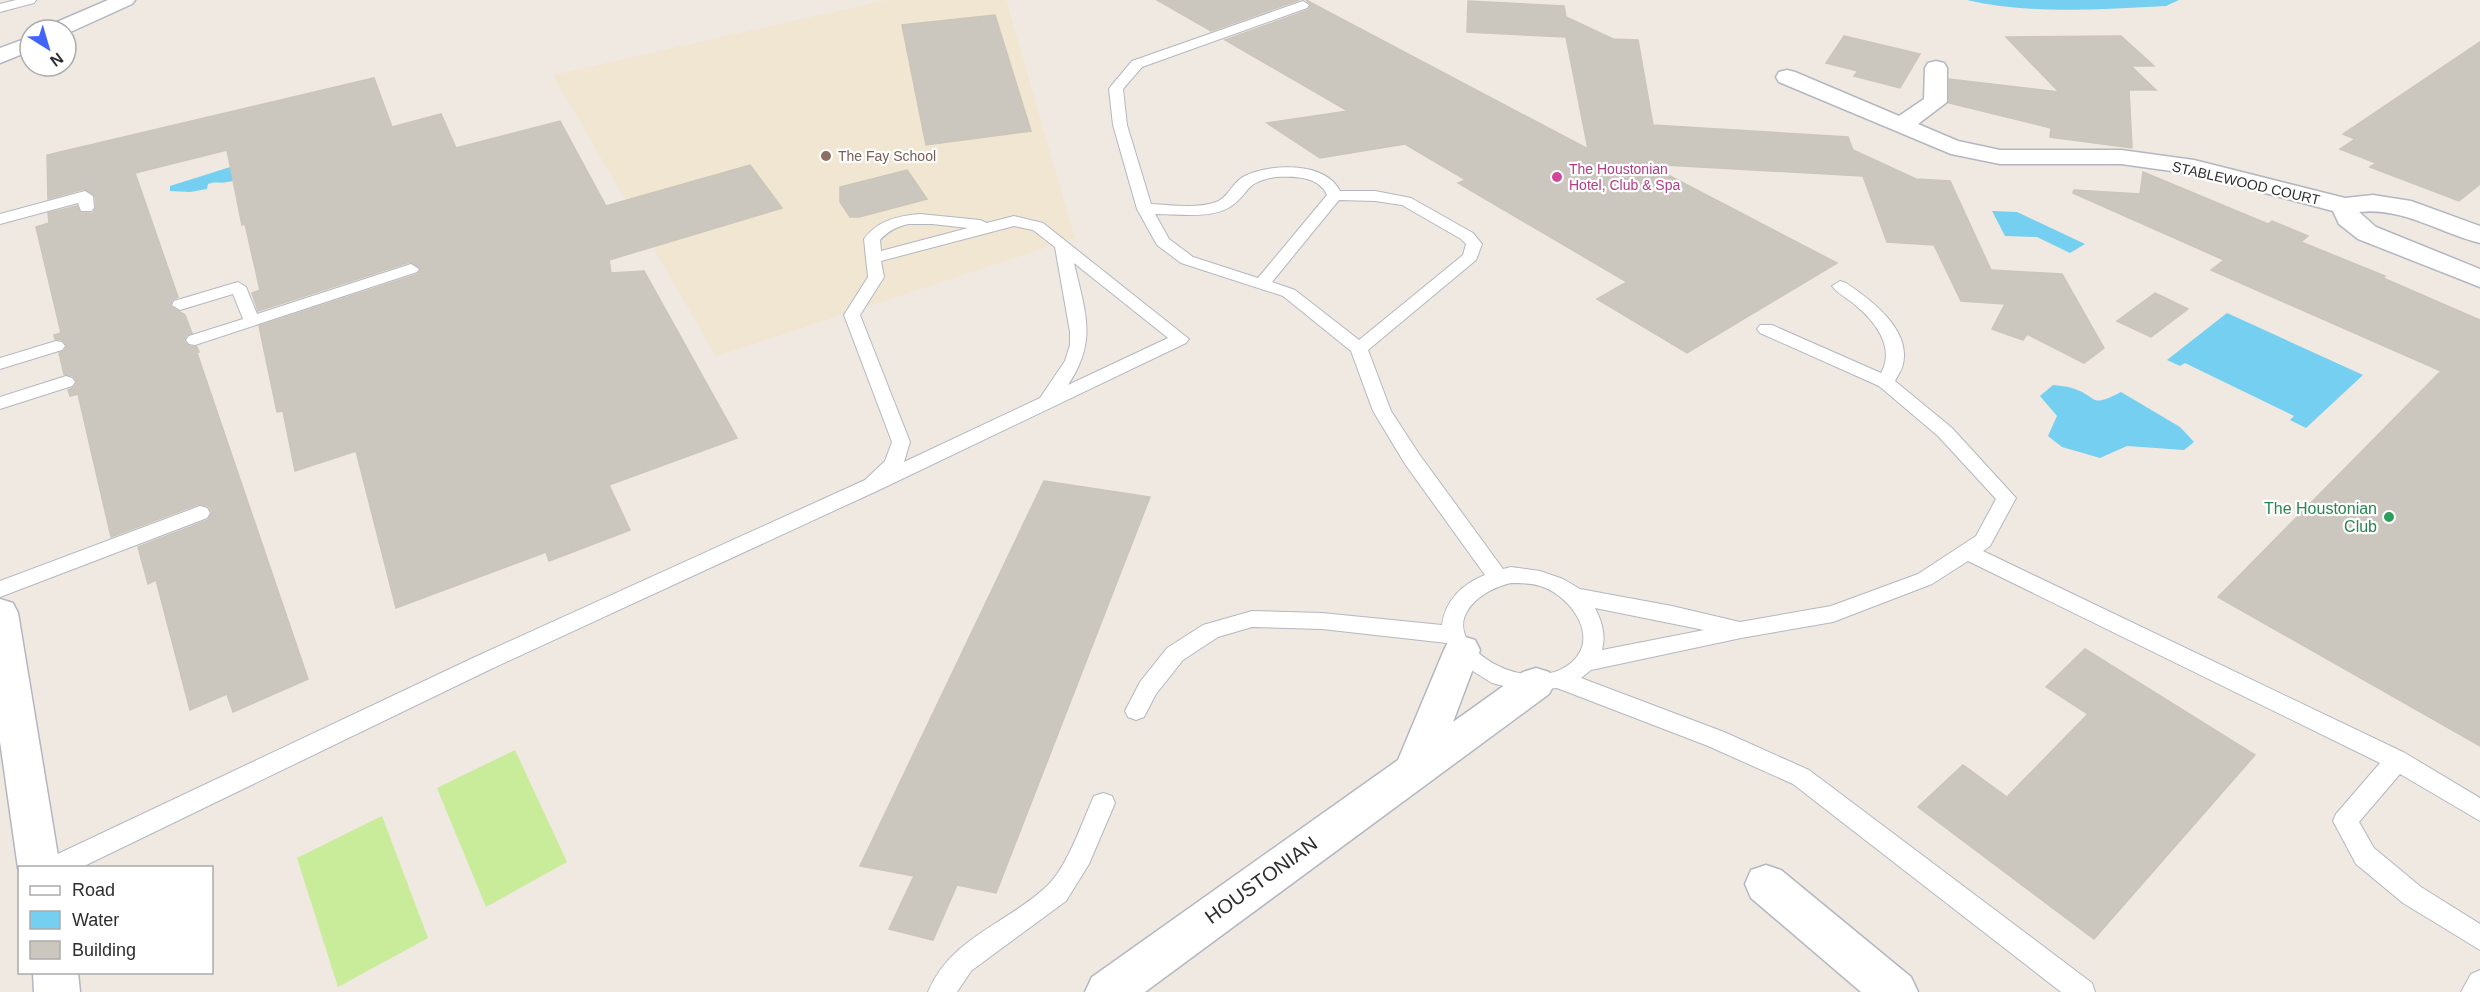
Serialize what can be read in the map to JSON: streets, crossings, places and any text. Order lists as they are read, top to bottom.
{
  "streets": {
    "street": ["STABLEWOOD COURT", "HOUSTONIAN"]
  },
  "places": ["The Fay School", "The Houstonian Hotel, Club & Spa", "The Houstonian Club"],
  "legend": ["Road", "Water", "Building"],
  "north": "bottom right"
}
